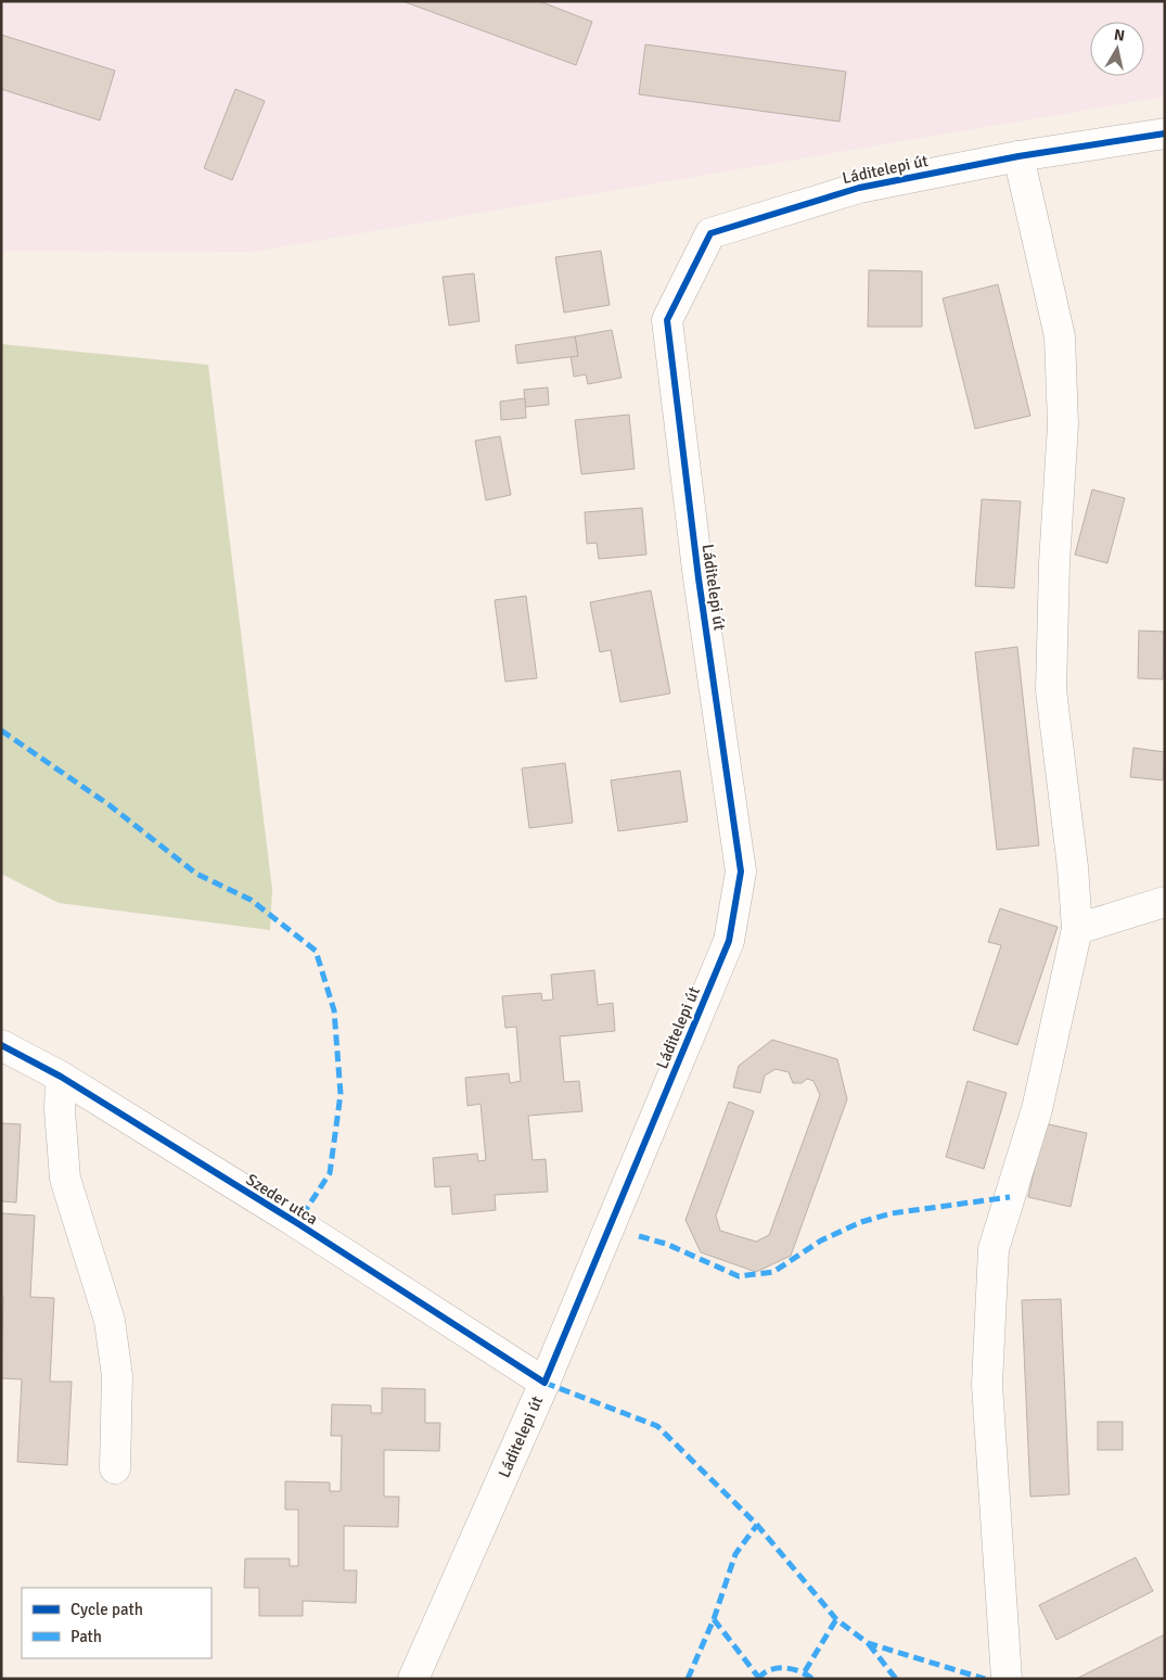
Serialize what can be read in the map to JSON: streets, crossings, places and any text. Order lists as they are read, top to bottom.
{
  "streets": {
    "street": ["Láditelepi út", "Szeder utca"]
  },
  "crossings": [
    ["Láditelepi út", "Szeder utca"]
  ],
  "legend": ["Cycle path", "Path"],
  "north": "top"
}
